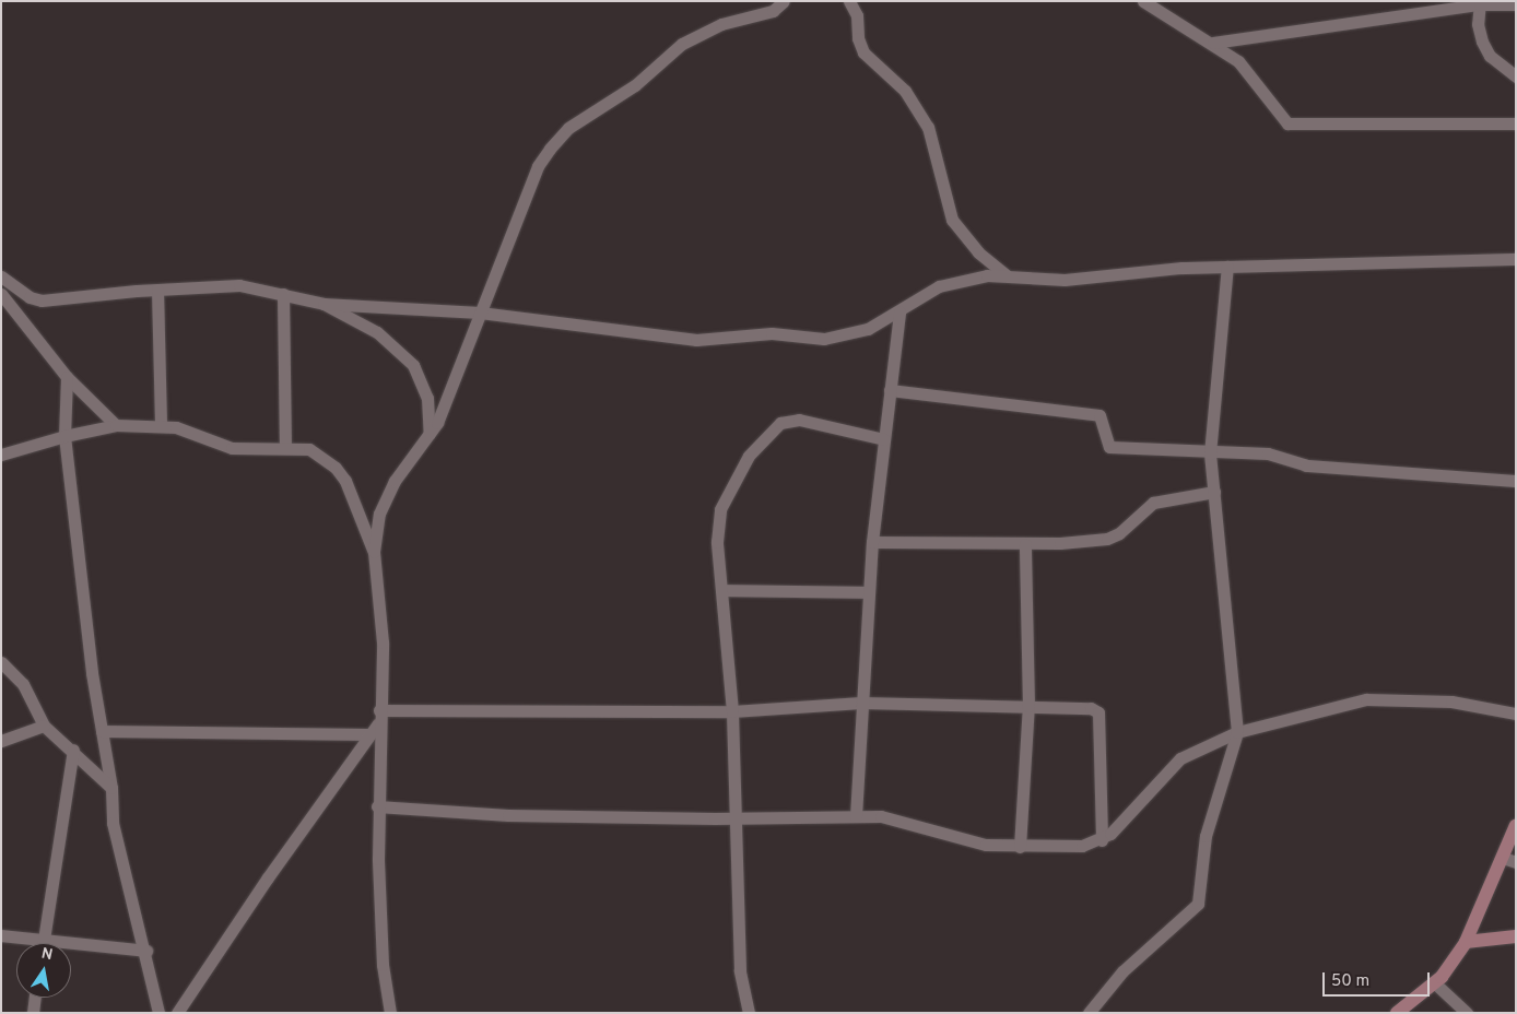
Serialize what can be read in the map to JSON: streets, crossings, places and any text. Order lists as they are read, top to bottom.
{
  "scale_bar": "50 m",
  "north": "top"
}
